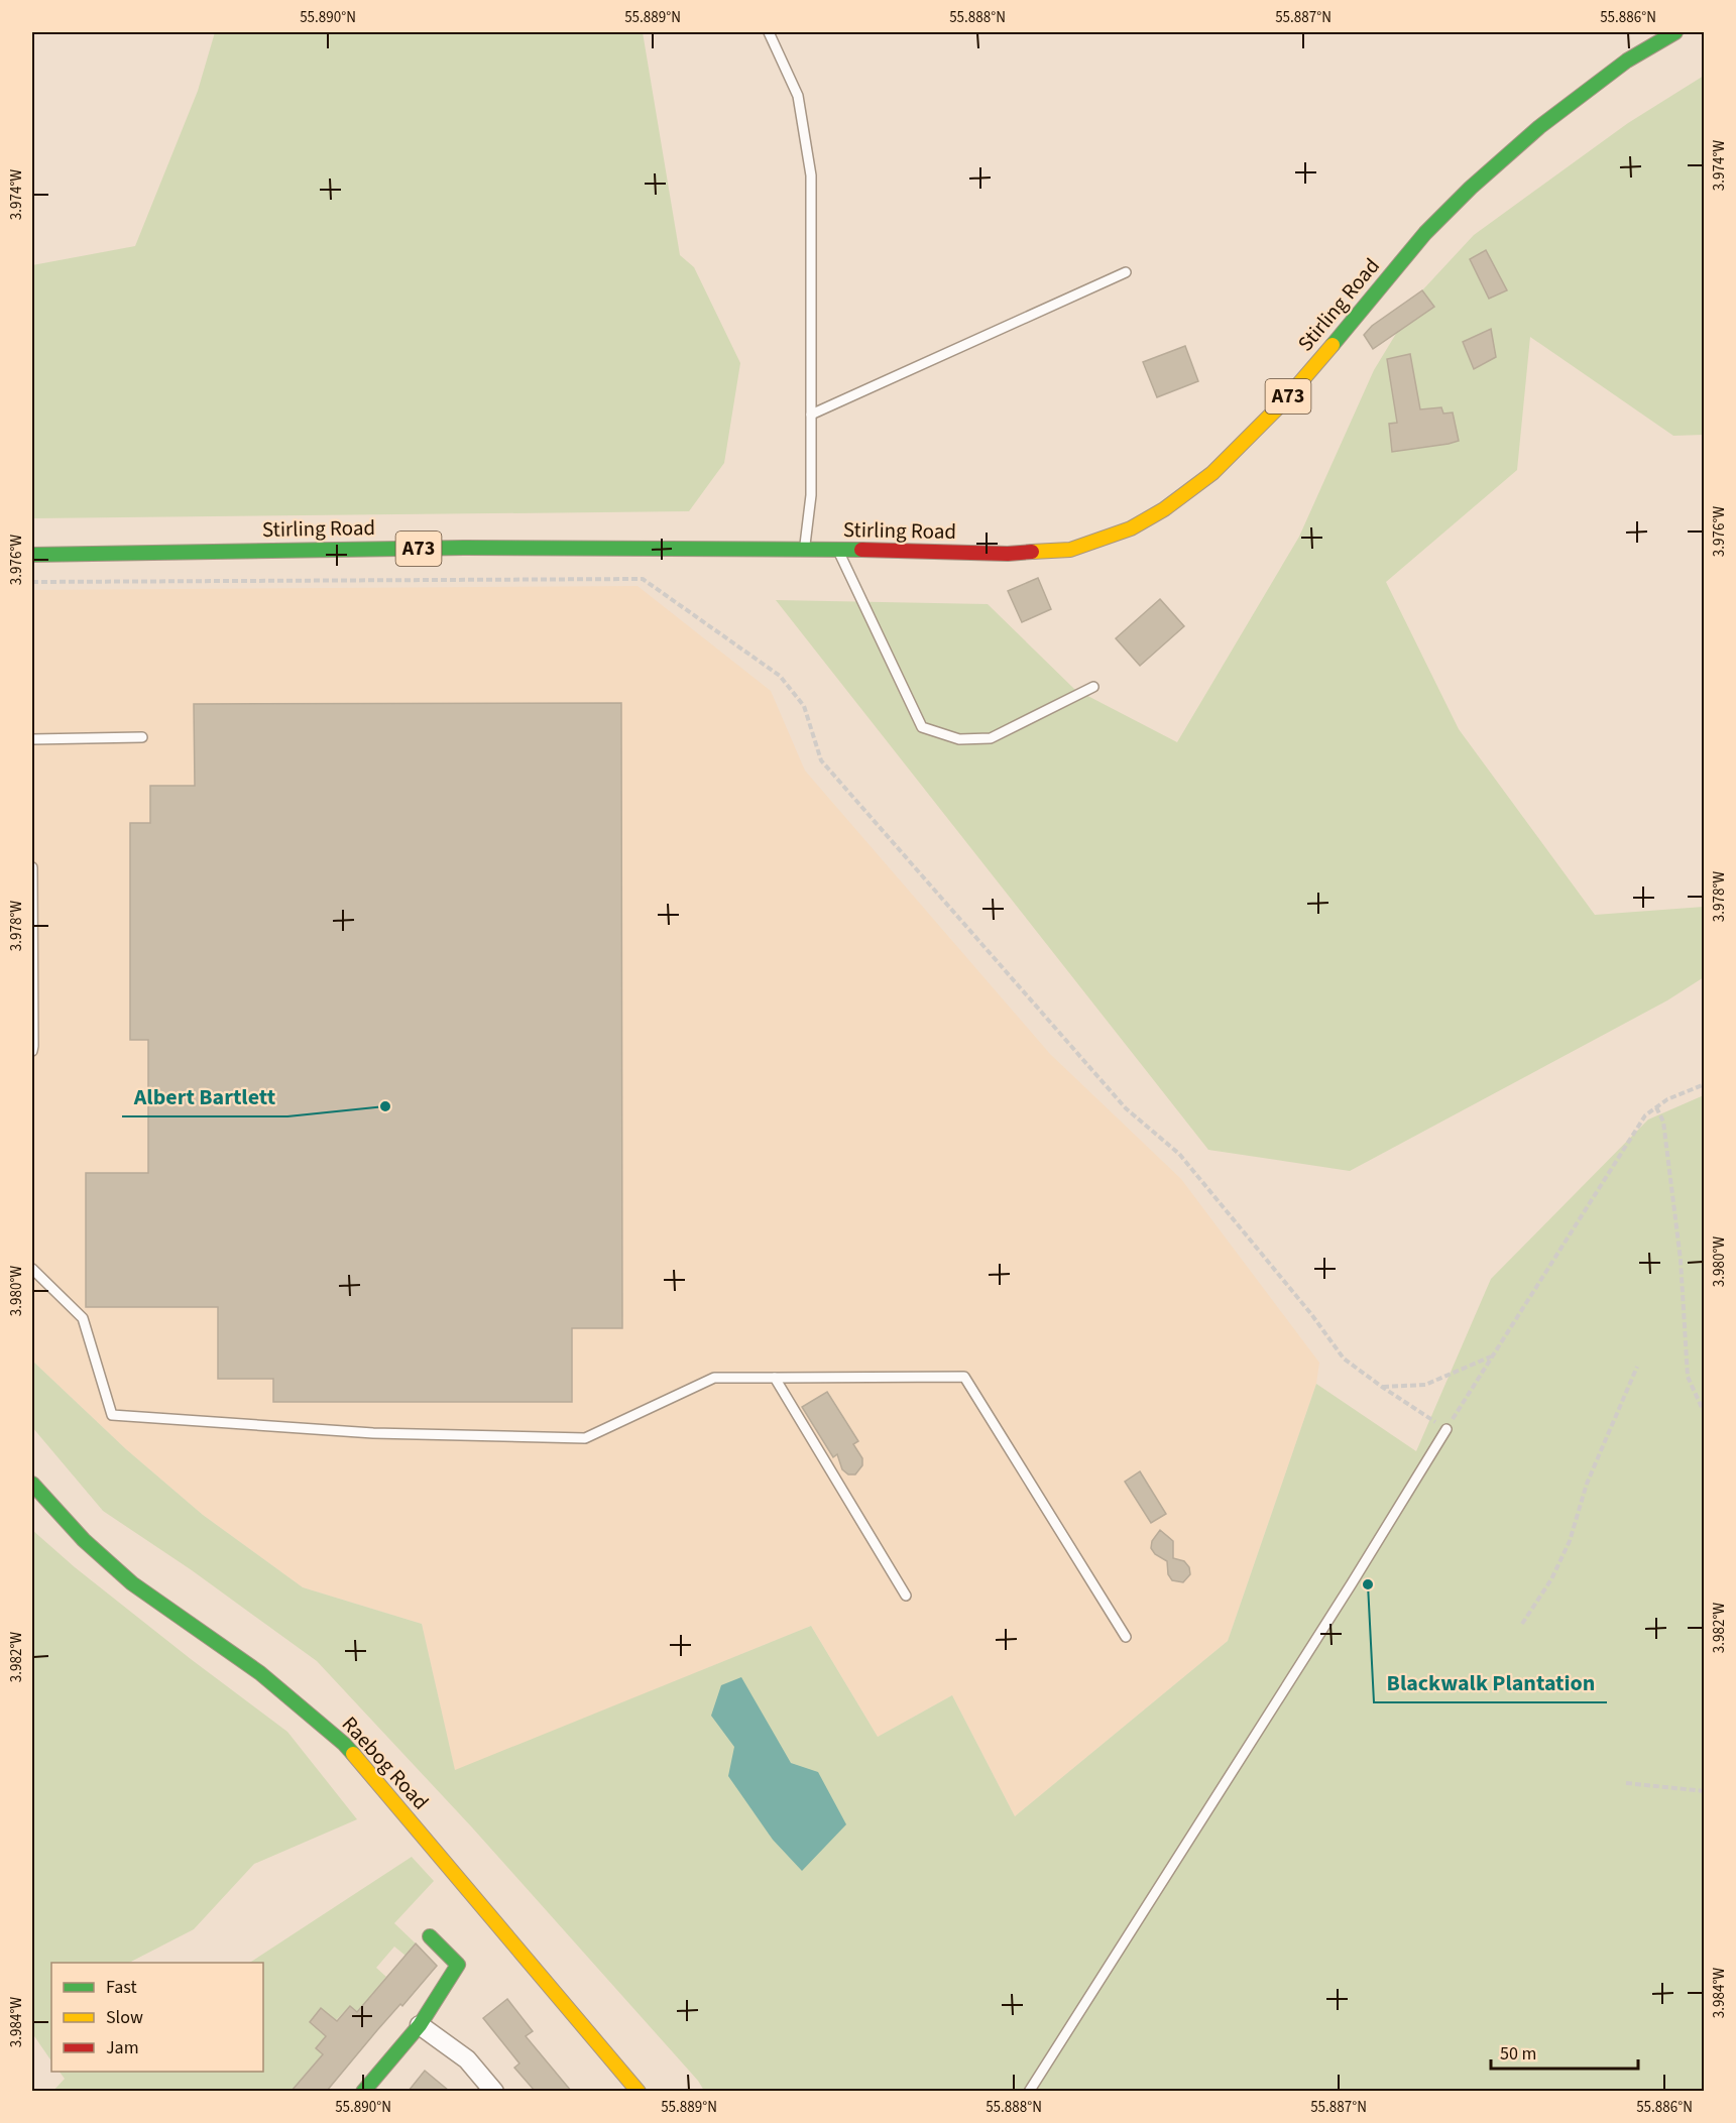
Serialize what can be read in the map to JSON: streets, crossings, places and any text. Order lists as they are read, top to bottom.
{
  "streets": {
    "main road": ["Stirling Road", "A73", "Raebog Road"]
  },
  "places": ["Albert Bartlett", "Blackwalk Plantation"],
  "legend": ["Fast", "Slow", "Jam"],
  "scale_bar": "50 m",
  "coordinates": [
    "55.890°N",
    "55.889°N",
    "55.888°N",
    "55.887°N",
    "55.886°N",
    "3.974°W",
    "3.976°W",
    "3.978°W",
    "3.980°W",
    "3.982°W",
    "3.984°W"
  ]
}
